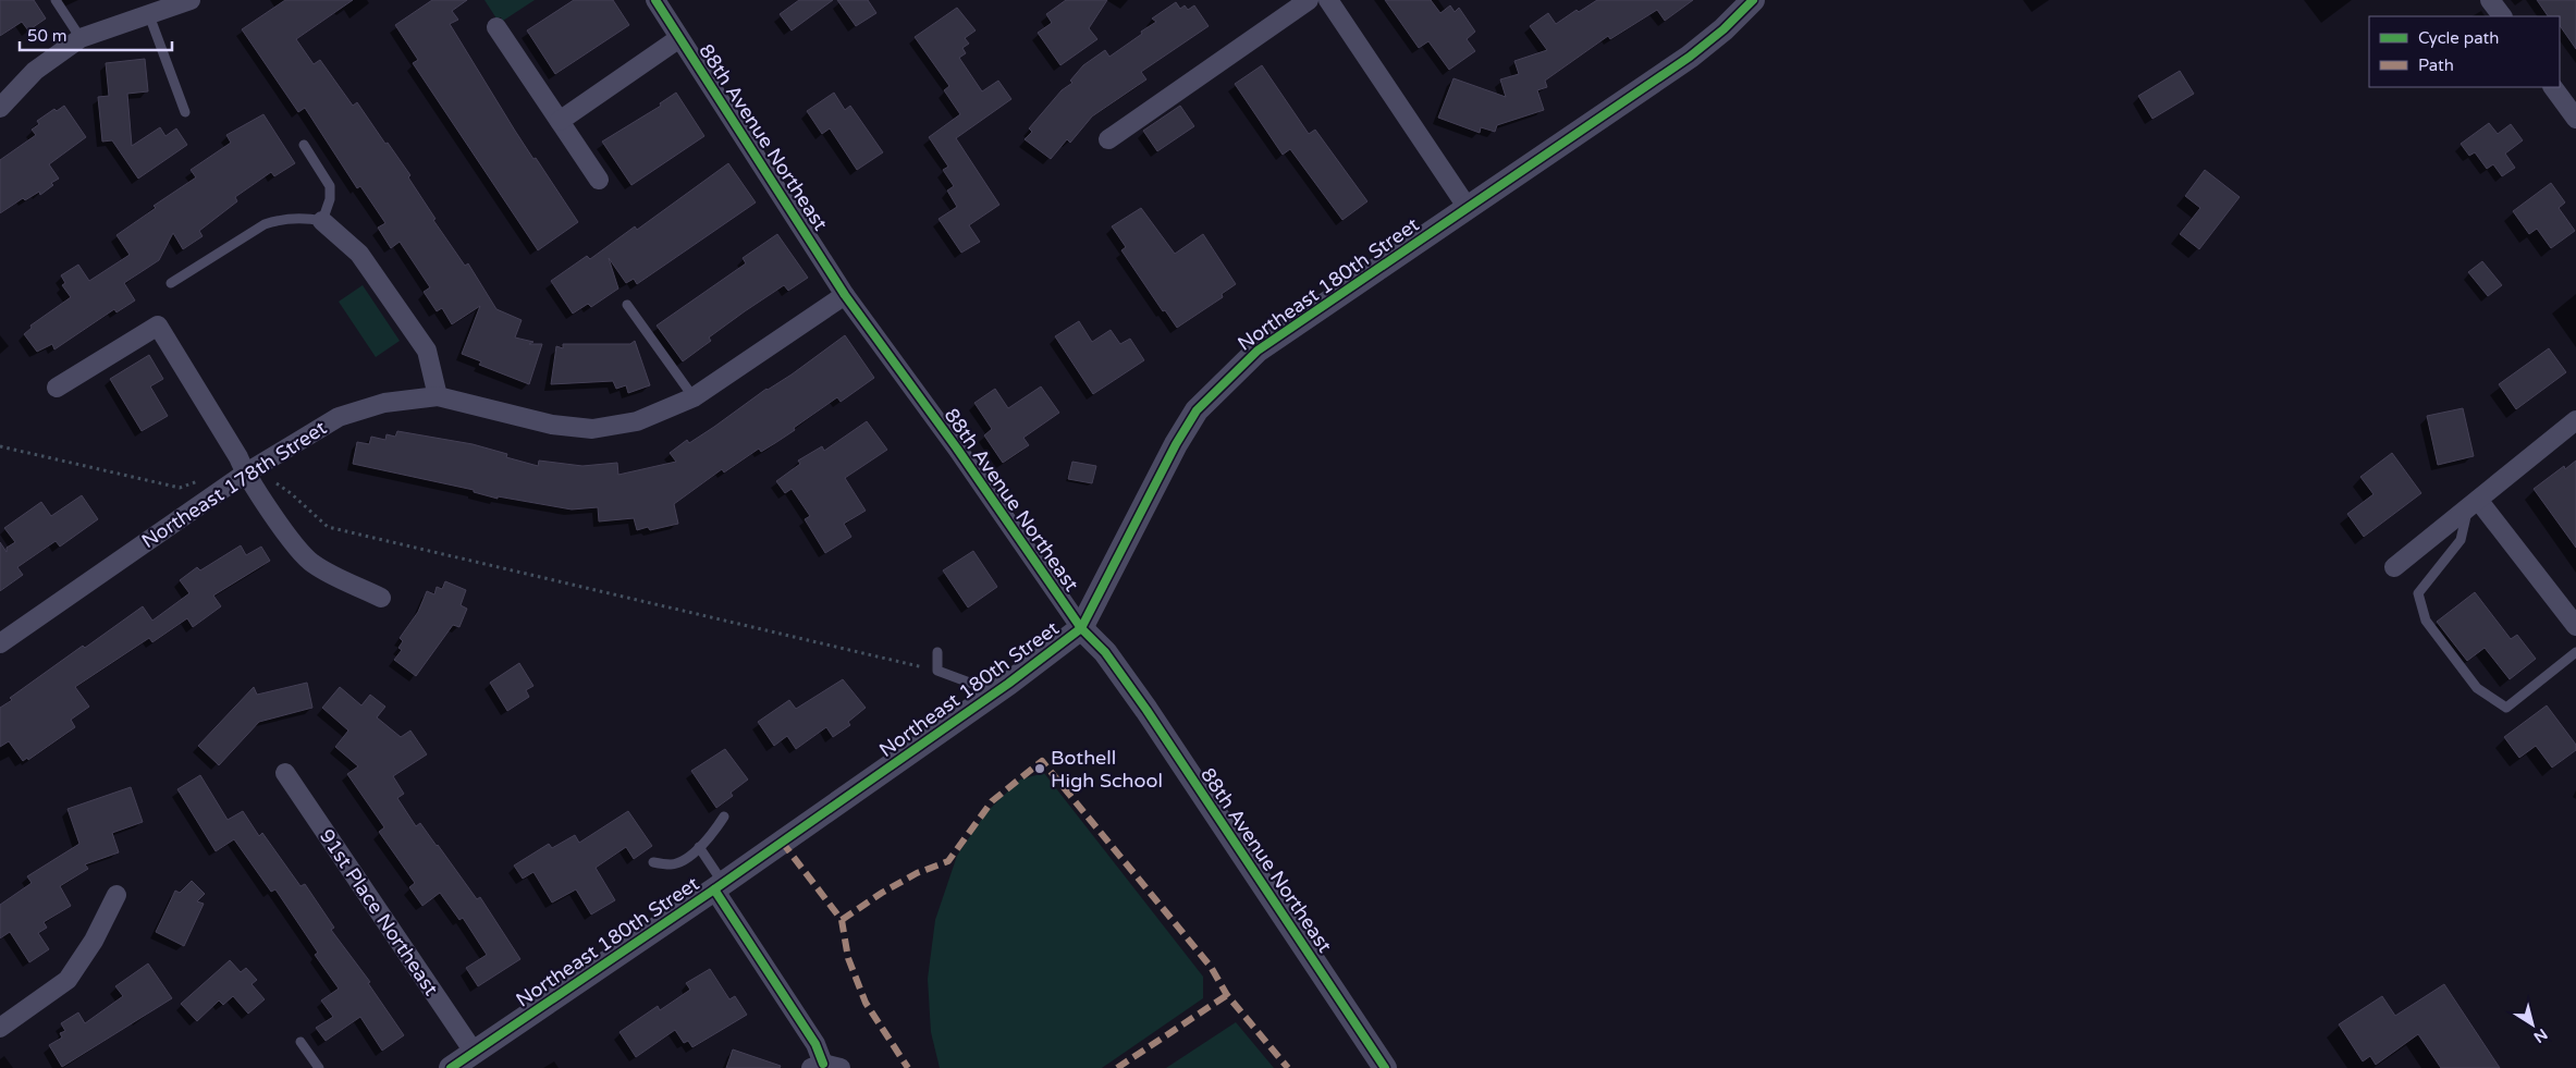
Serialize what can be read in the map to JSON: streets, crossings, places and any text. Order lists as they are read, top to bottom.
{
  "streets": {
    "street": [
      "88th Avenue Northeast",
      "Northeast 180th Street",
      "Northeast 178th Street",
      "91st Place Northeast"
    ]
  },
  "crossings": [
    ["88th Avenue Northeast", "Northeast 180th Street"],
    ["88th Avenue Northeast", "Northeast 178th Street"],
    ["Northeast 180th Street", "91st Place Northeast"]
  ],
  "places": ["Bothell High School"],
  "legend": ["Cycle path", "Path"],
  "scale_bar": "50 m",
  "north": "bottom right"
}
